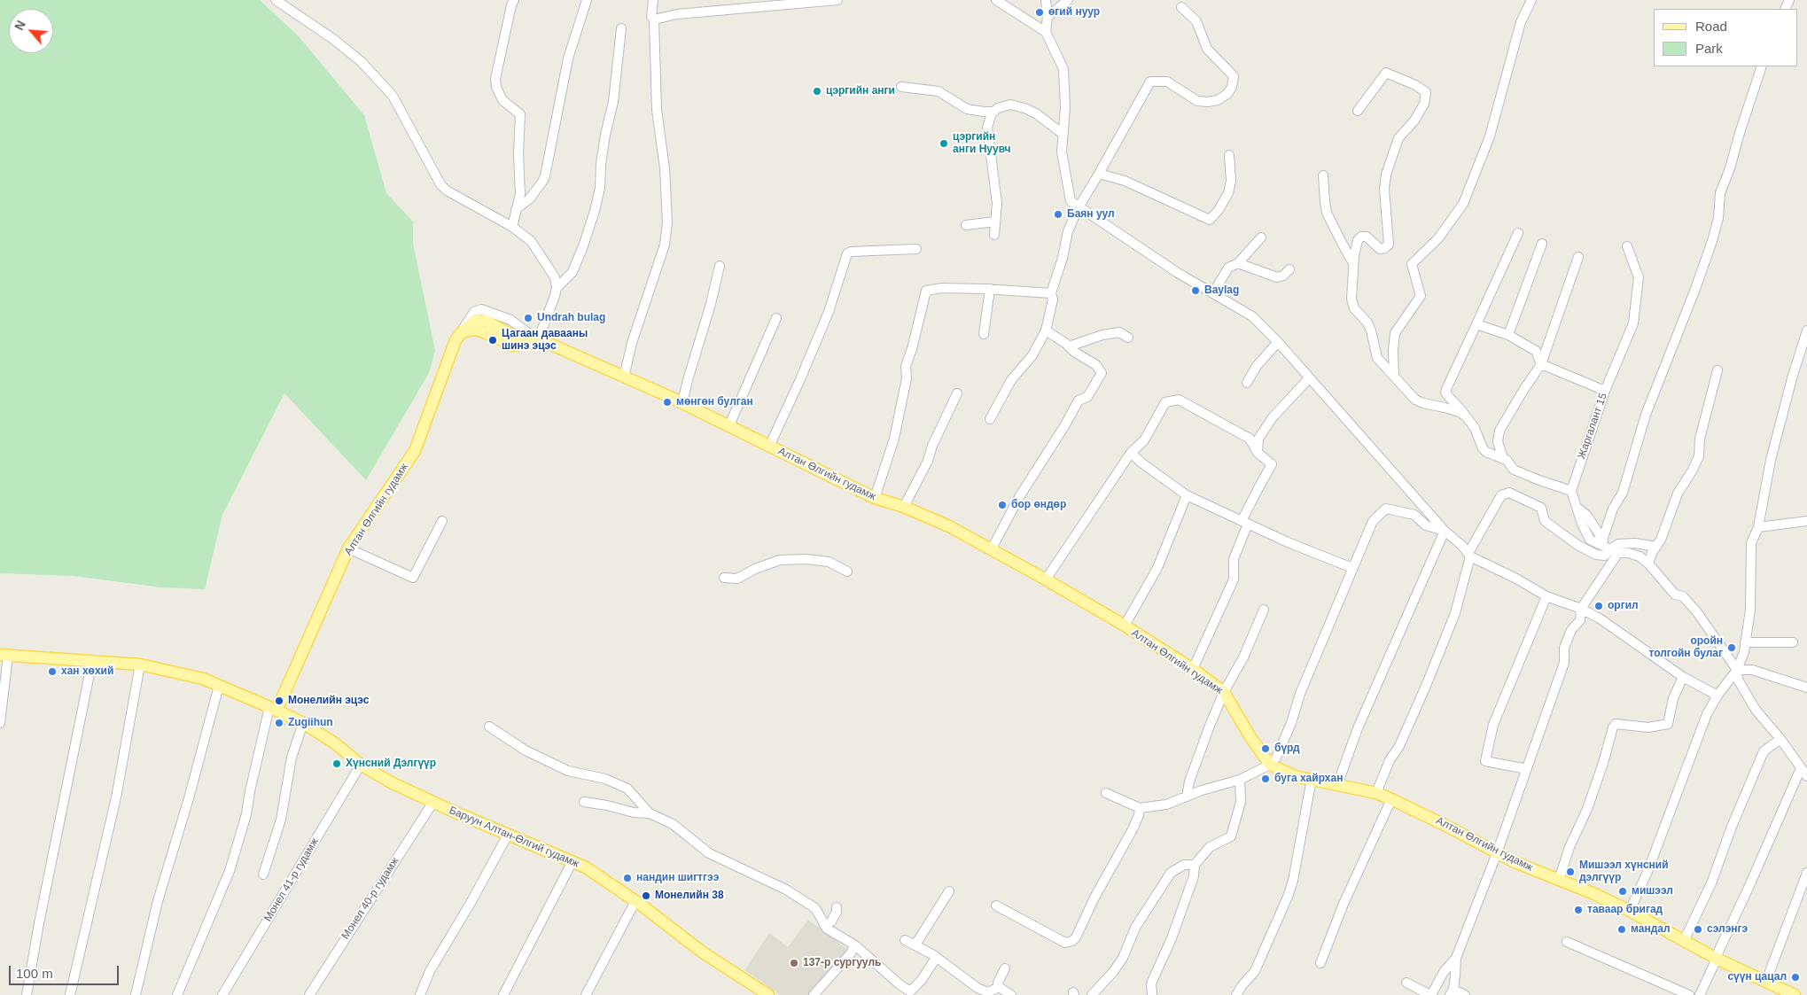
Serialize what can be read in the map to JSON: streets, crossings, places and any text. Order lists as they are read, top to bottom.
{
  "streets": {
    "main road": ["Алтан Өлгийн гудамж", "Баруун Алтан-Өлгий гудамж"],
    "street": ["Жаргалант 15", "Монел 41-р гудамж", "Монел 40-р гудамж"]
  },
  "crossings": [
    ["Алтан Өлгийн гудамж", "Баруун Алтан-Өлгий гудамж"],
    ["Баруун Алтан-Өлгий гудамж", "Монел 41-р гудамж"],
    ["Баруун Алтан-Өлгий гудамж", "Монел 40-р гудамж"]
  ],
  "places": [
    "өгий нуур",
    "цэргийн анги",
    "цэргийн анги Нуувч",
    "Баян уул",
    "Baylag",
    "Undrah bulag",
    "Цагаан давааны шинэ эцэс",
    "мөнгөн булган",
    "бор өндөр",
    "оргил",
    "оройн толгойн булаг",
    "хан хөхий",
    "Монелийн эцэс",
    "Zugiihun",
    "бүрд",
    "Хүнсний Дэлгүүр",
    "буга хайрхан",
    "Мишээл хүнсний дэлгүүр",
    "нандин шигтгээ",
    "мишээл",
    "Монелийн 38",
    "таваар бригад",
    "мандал",
    "сэлэнгэ",
    "137-р сургууль",
    "сүүн цацал"
  ],
  "legend": ["Road", "Park"],
  "scale_bar": "100 m",
  "north": "top left"
}
